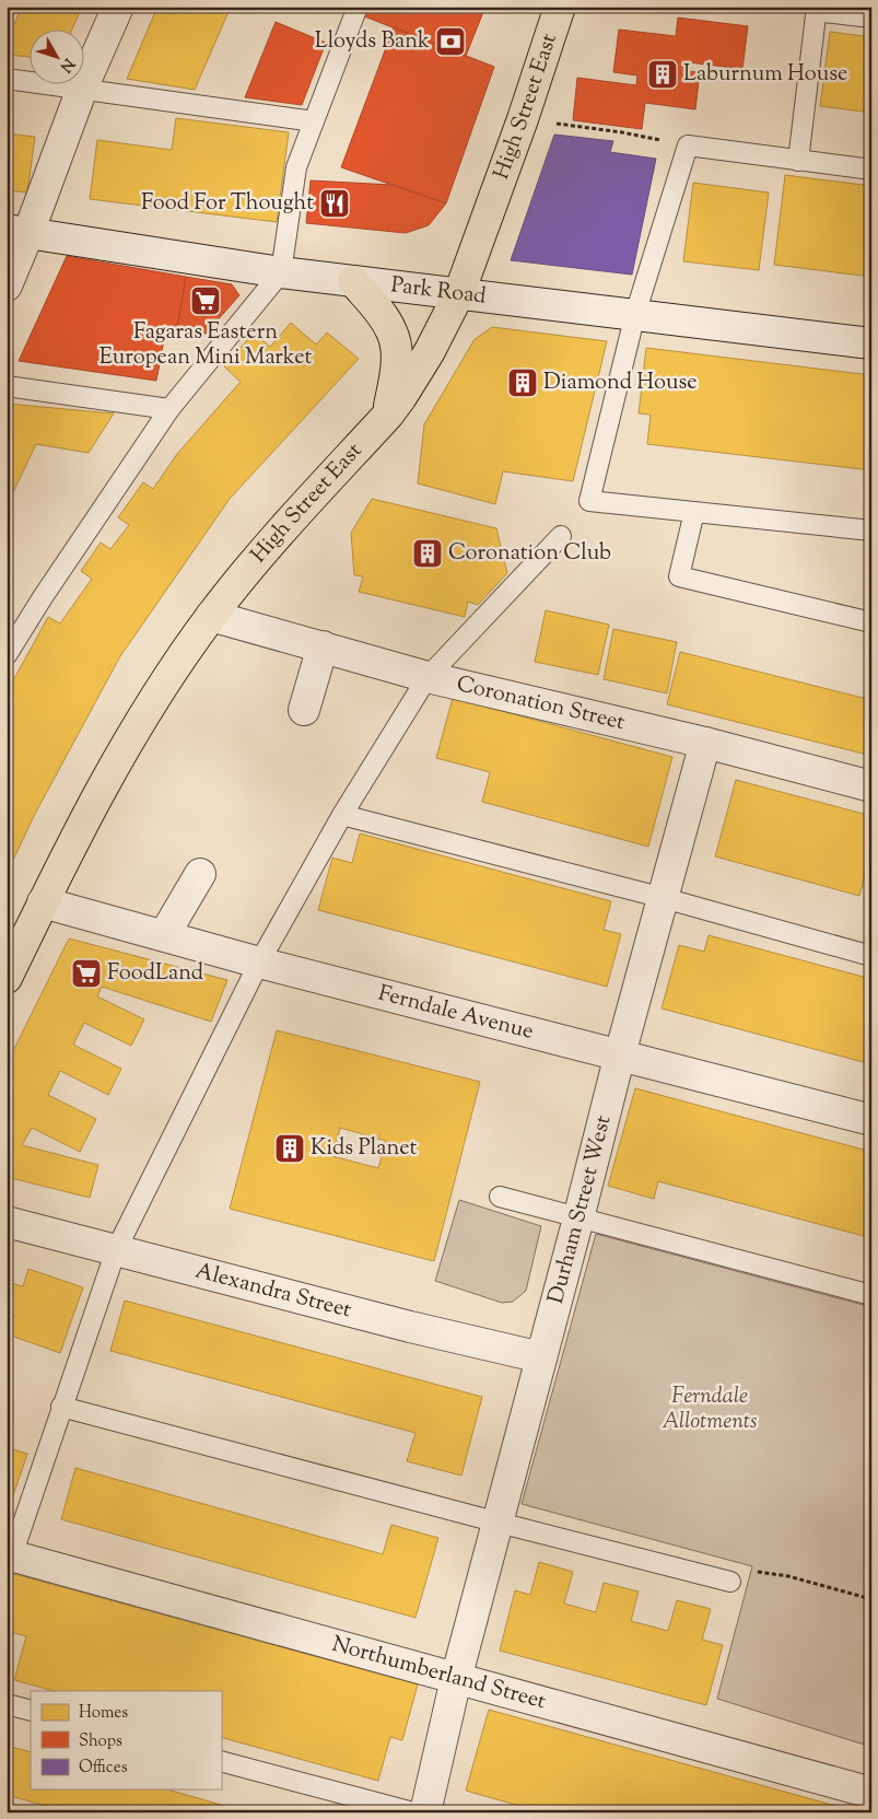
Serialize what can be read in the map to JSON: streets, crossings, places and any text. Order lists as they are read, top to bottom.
{
  "streets": {
    "main road": ["High Street East"],
    "street": [
      "Park Road",
      "Coronation Street",
      "Ferndale Avenue",
      "Durham Street West",
      "Alexandra Street",
      "Northumberland Street"
    ]
  },
  "crossings": [
    ["High Street East", "Park Road"],
    ["High Street East", "Coronation Street"],
    ["High Street East", "Ferndale Avenue"],
    ["Coronation Street", "Durham Street West"],
    ["Ferndale Avenue", "Durham Street West"],
    ["Durham Street West", "Alexandra Street"],
    ["Durham Street West", "Northumberland Street"]
  ],
  "parks": ["Ferndale Allotments"],
  "places": {
    "bank": ["Lloyds Bank"],
    "building": [
      "Laburnum House",
      "Diamond House",
      "Coronation Club",
      "Kids Planet"
    ],
    "restaurant": ["Food For Thought"],
    "supermarket": ["Fagaras Eastern European Mini Market", "FoodLand"]
  },
  "legend": ["Homes", "Shops", "Offices"],
  "north": "bottom right"
}
